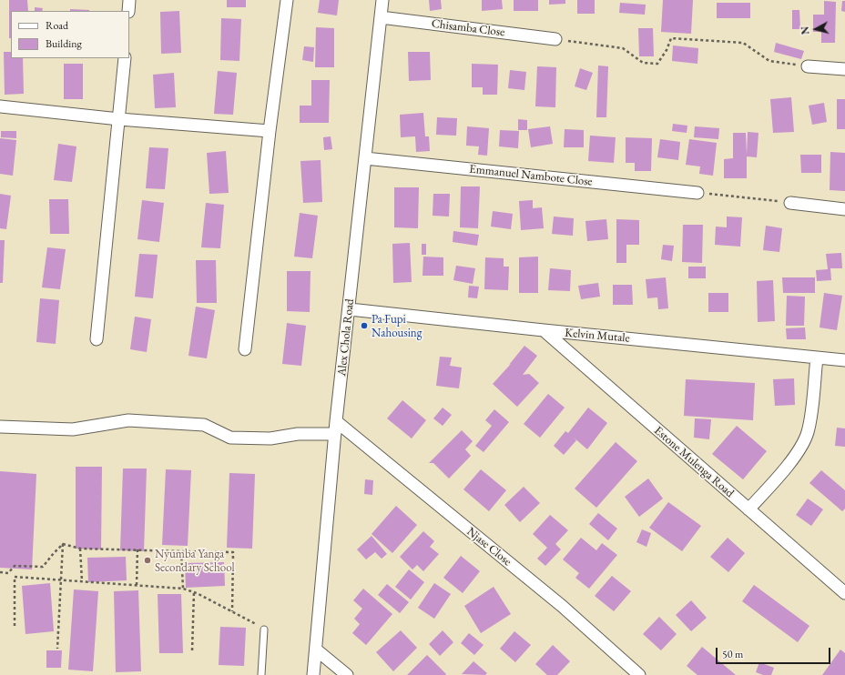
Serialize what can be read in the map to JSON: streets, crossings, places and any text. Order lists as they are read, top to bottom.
{
  "streets": {
    "street": [
      "Chisamba Close",
      "Emmanuel Nambote Close",
      "Kelvin Mutale",
      "Alex Chola Road",
      "Estone Mulenga Road",
      "Njase Close"
    ]
  },
  "crossings": [
    ["Chisamba Close", "Alex Chola Road"],
    ["Emmanuel Nambote Close", "Alex Chola Road"],
    ["Kelvin Mutale", "Alex Chola Road"],
    ["Kelvin Mutale", "Estone Mulenga Road"],
    ["Alex Chola Road", "Njase Close"]
  ],
  "places": ["Pa Fupi Nahousing", "Nyumba Yanga Secondary School"],
  "legend": ["Road", "Building"],
  "scale_bar": "50 m",
  "north": "left"
}
